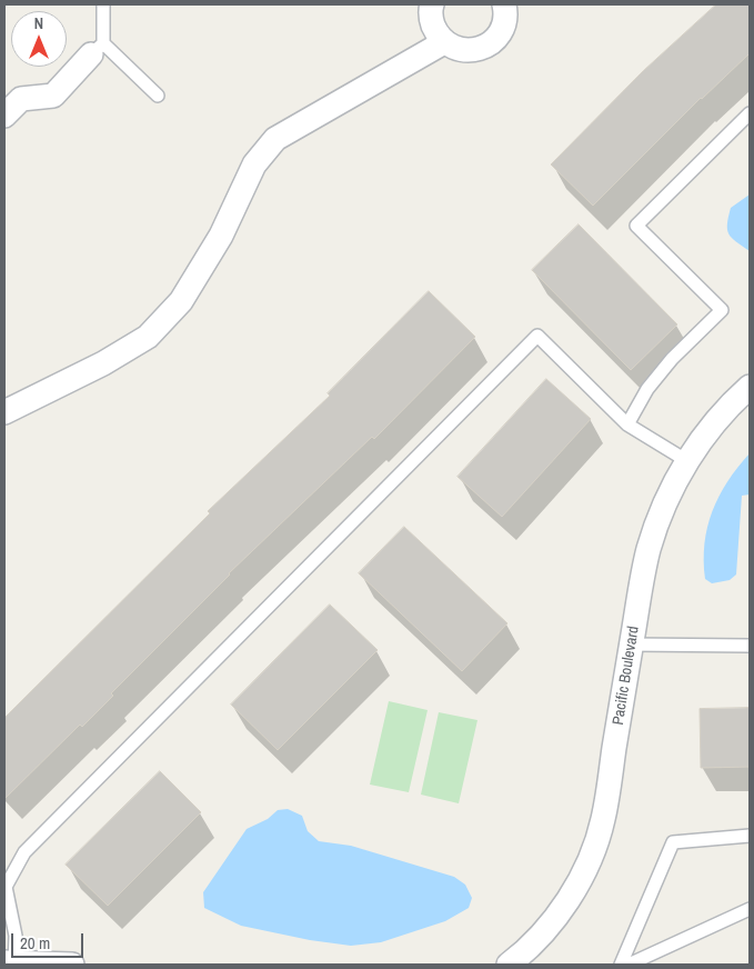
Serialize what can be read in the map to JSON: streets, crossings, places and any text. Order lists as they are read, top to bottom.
{
  "streets": {
    "street": ["Pacific Boulevard"]
  },
  "scale_bar": "20 m",
  "north": "top"
}
